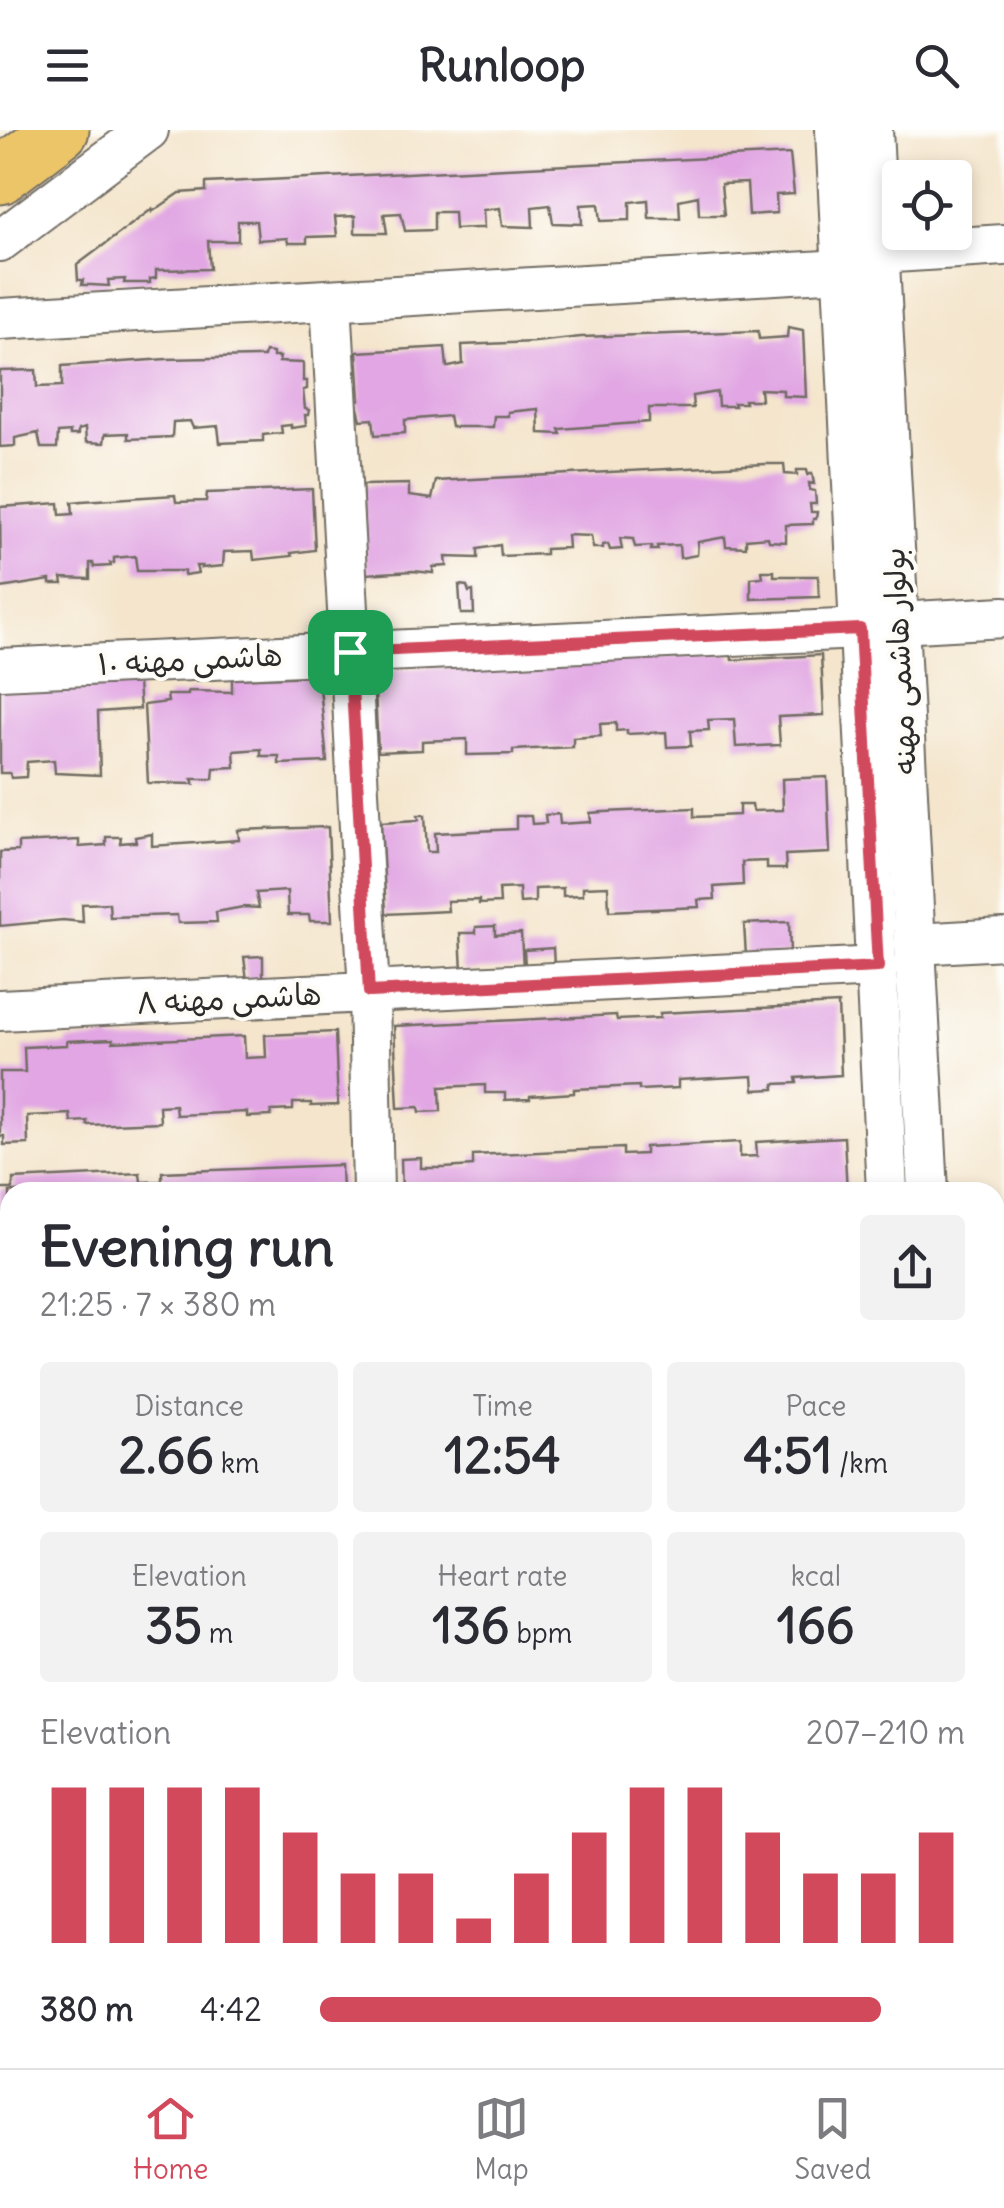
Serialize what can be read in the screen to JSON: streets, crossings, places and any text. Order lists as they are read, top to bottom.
{
  "streets": {
    "street": ["هاشمی مهنه ۱۰", "بولوار هاشمی مهنه", "هاشمی مهنه ۸"]
  },
  "crossings": [
    ["هاشمی مهنه ۱۰", "بولوار هاشمی مهنه"],
    ["بولوار هاشمی مهنه", "هاشمی مهنه ۸"]
  ],
  "page": {
    "header": "Runloop",
    "heading": ["Evening run", "21:25 · 7 × 380 m"],
    "stats": [
      ["Distance", "2.66 km"],
      ["Time", "12:54"],
      ["Pace", "4:51 /km"],
      ["Elevation", "35 m"],
      ["Heart rate", "136 bpm"],
      ["kcal", "166"]
    ],
    "chart": ["Elevation", "207–210 m"],
    "list": [
      {
        "name": "380 m",
        "note": "4:42"
      }
    ],
    "tabs": ["Home", "Map", "Saved"]
  }
}
